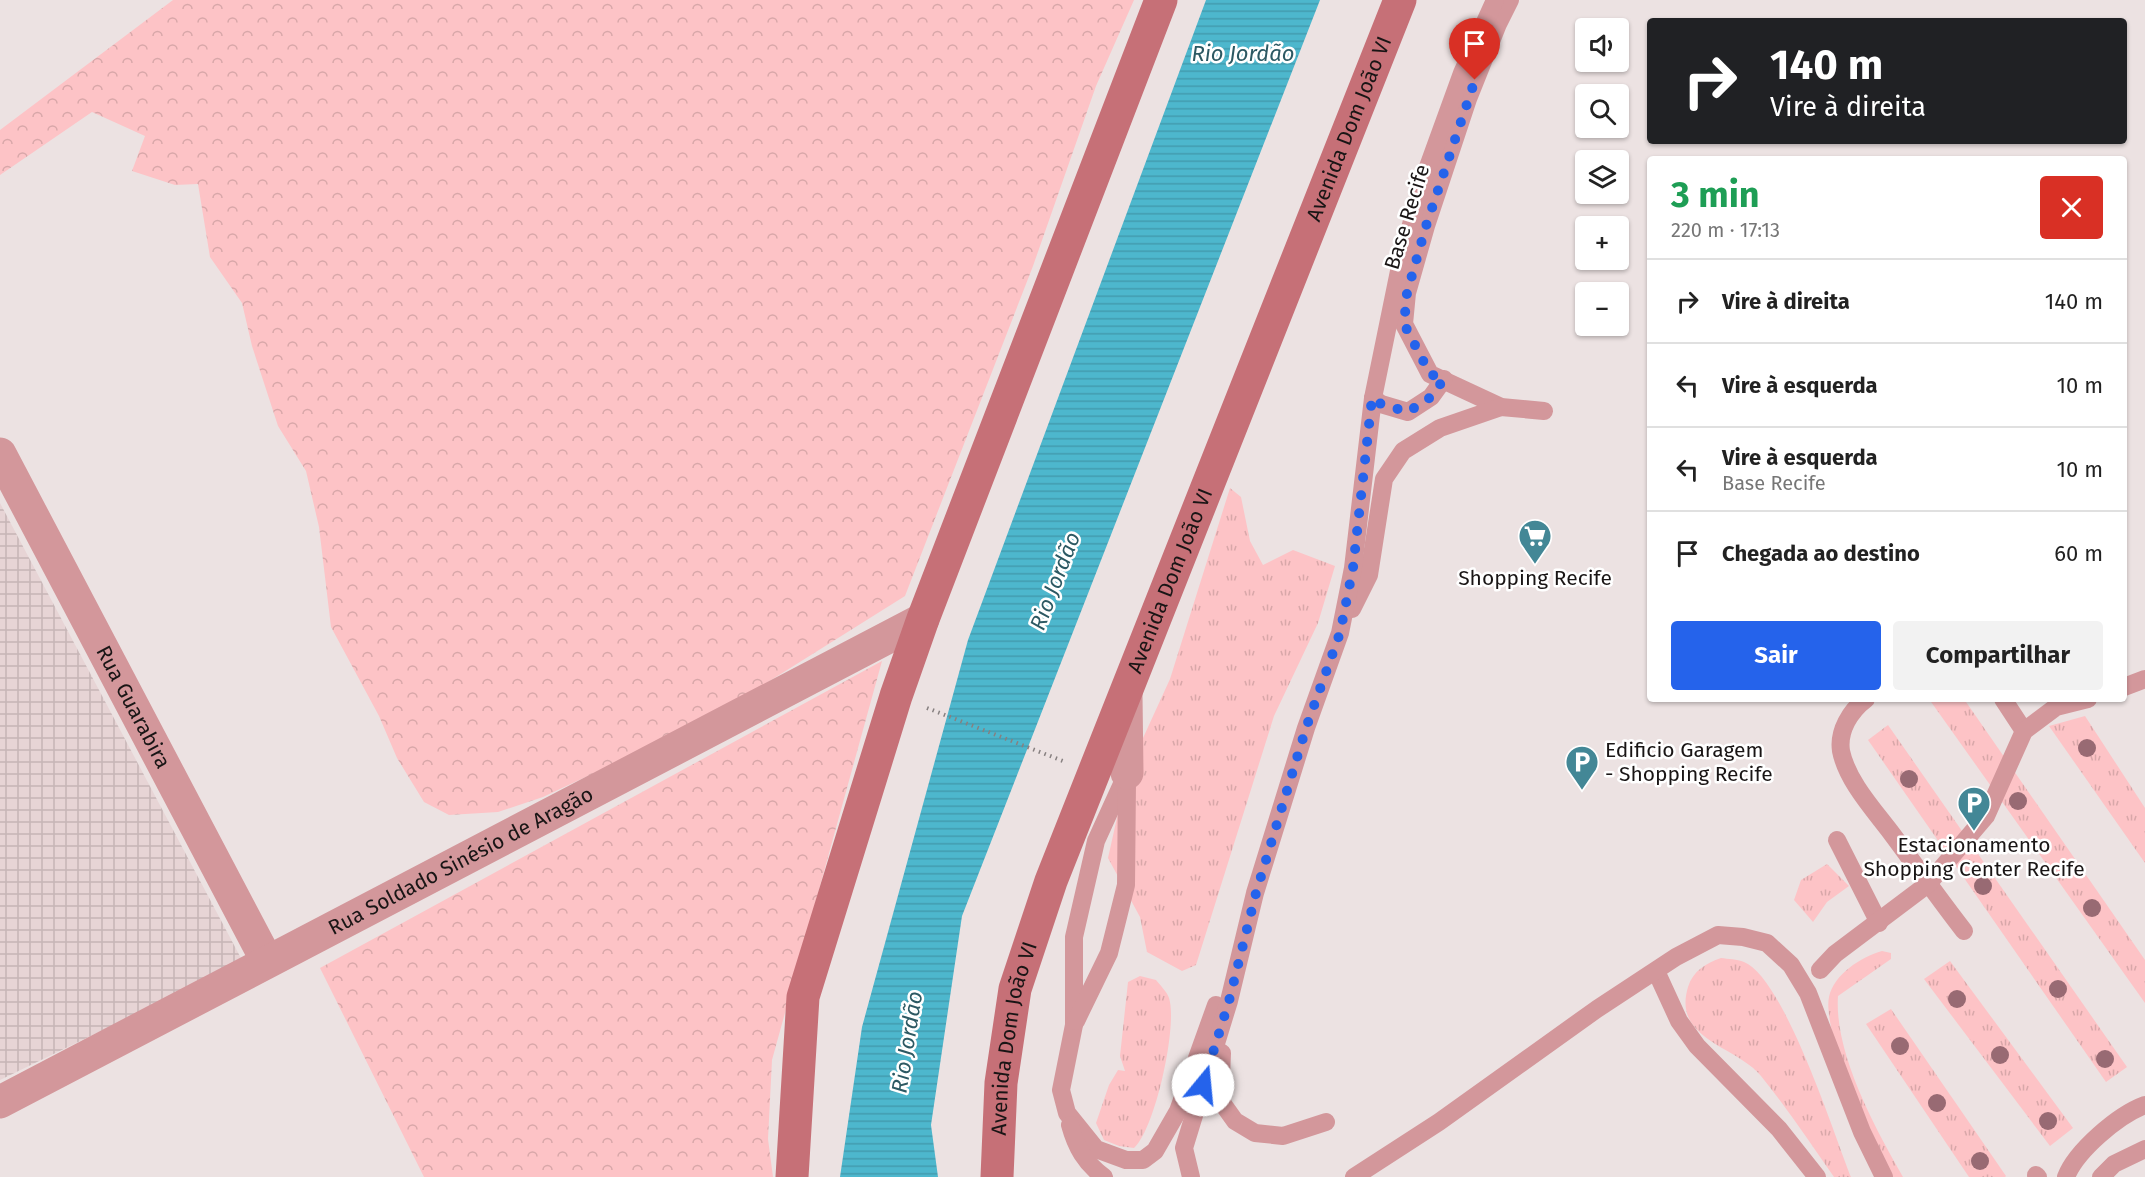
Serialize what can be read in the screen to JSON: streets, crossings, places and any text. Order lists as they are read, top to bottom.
{
  "streets": {
    "main road": ["Avenida Dom João VI"],
    "street": ["Rua Guarabira", "Rua Soldado Sinésio de Aragão"],
    "lane": ["Base Recife"]
  },
  "crossings": [
    ["Rua Guarabira", "Rua Soldado Sinésio de Aragão"]
  ],
  "water": ["Rio Jordão"],
  "places": {
    "supermarket": ["Shopping Recife"],
    "parking": ["Edificio Garagem - Shopping Recife", "Estacionamento Shopping Center Recife"]
  },
  "page": {
    "map_buttons": ["+", "−"],
    "turn": ["140 m", "Vire à direita"],
    "heading": ["3 min", "220 m · 17:13"],
    "list": [
      {
        "name": "Vire à direita",
        "value": "140 m"
      },
      {
        "name": "Vire à esquerda",
        "value": "10 m"
      },
      {
        "name": "Vire à esquerda",
        "note": "Base Recife",
        "value": "10 m"
      },
      {
        "name": "Chegada ao destino",
        "value": "60 m"
      }
    ],
    "buttons": ["Sair", "Compartilhar"]
  }
}
